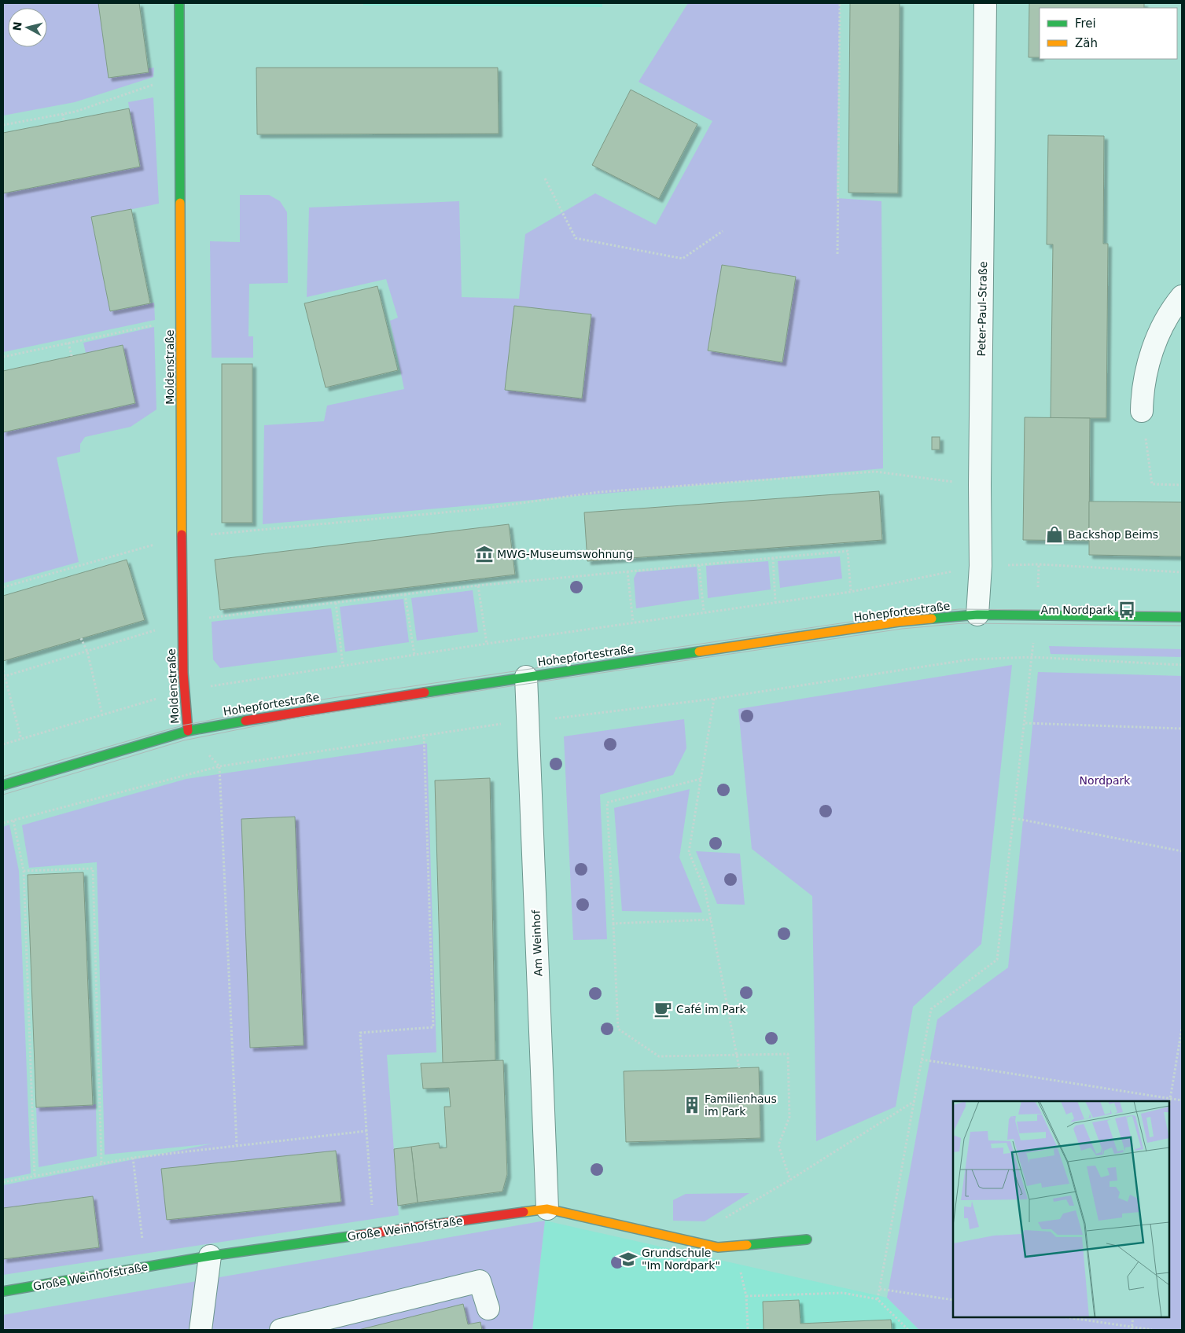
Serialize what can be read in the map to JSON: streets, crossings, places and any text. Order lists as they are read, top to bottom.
{
  "streets": {
    "street": [
      "Peter-Paul-Straße",
      "Moldenstraße",
      "Hohepfortestraße",
      "Am Weinhof",
      "Große Weinhofstraße"
    ]
  },
  "crossings": [
    ["Peter-Paul-Straße", "Hohepfortestraße"],
    ["Moldenstraße", "Hohepfortestraße"],
    ["Hohepfortestraße", "Am Weinhof"],
    ["Am Weinhof", "Große Weinhofstraße"]
  ],
  "parks": ["Nordpark"],
  "places": {
    "shop": ["Backshop Beims"],
    "museum": ["MWG-Museumswohnung"],
    "bus stop": ["Am Nordpark"],
    "cafe": ["Café im Park"],
    "building": ["Familienhaus im Park"],
    "school or university": ["Grundschule \"Im Nordpark\""]
  },
  "legend": ["Frei", "Zäh"],
  "north": "left"
}
